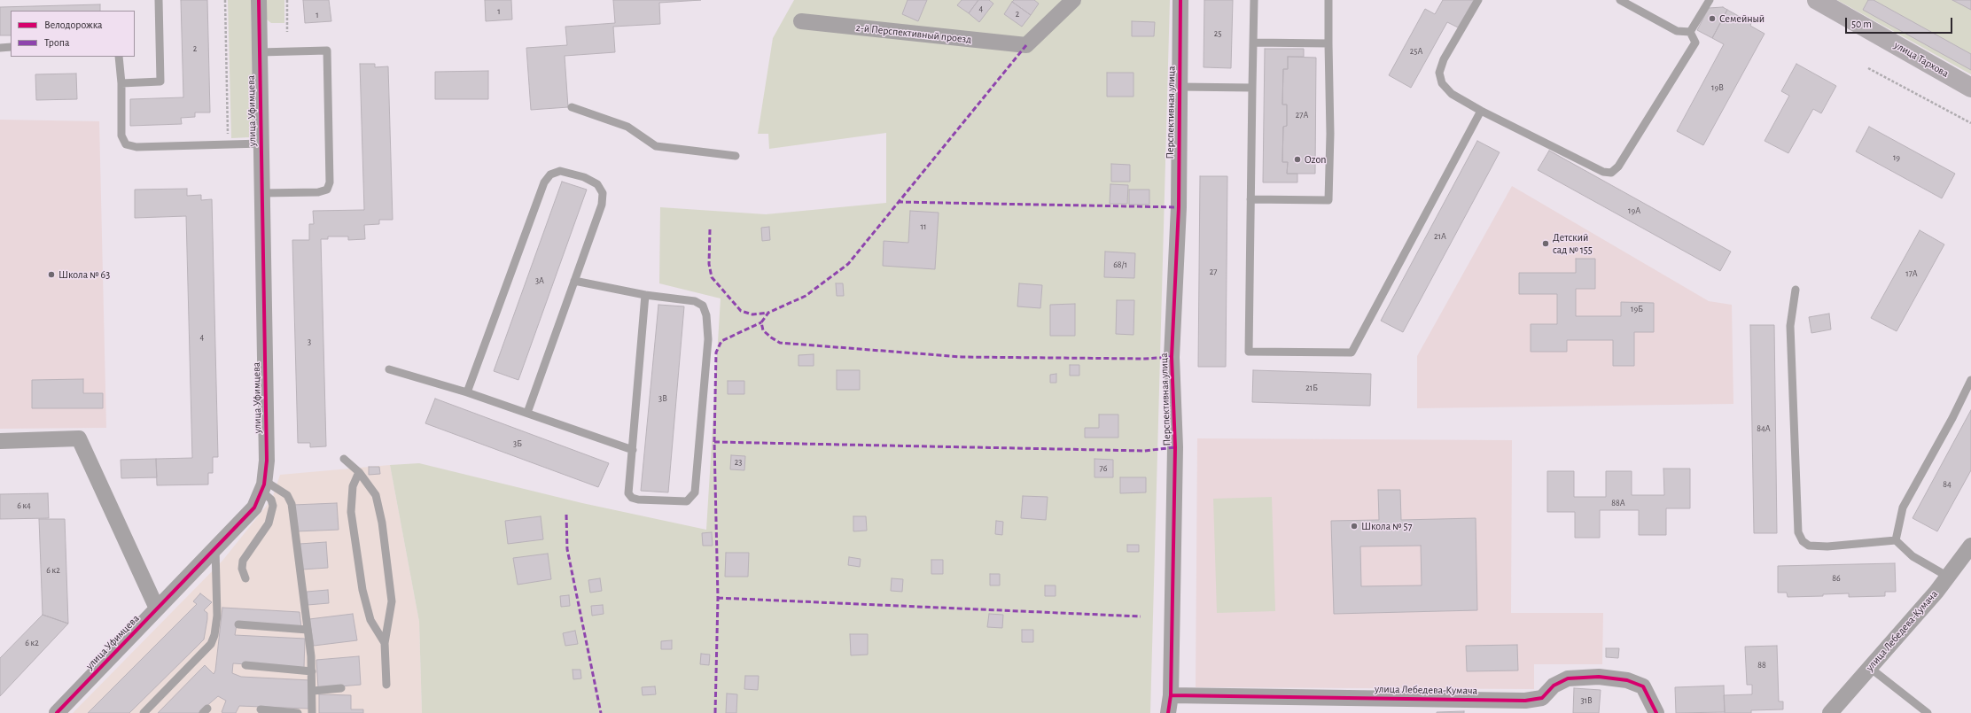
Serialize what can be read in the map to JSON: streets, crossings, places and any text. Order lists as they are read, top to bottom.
{
  "streets": {
    "main road": ["улица Тархова"],
    "street": [
      "2-й Перспективный проезд",
      "улица Уфимцева",
      "Перспективная улица",
      "улица Лебедева-Кумача"
    ]
  },
  "crossings": [
    ["Перспективная улица", "улица Лебедева-Кумача"]
  ],
  "places": [
    "Семейный",
    "Ozon",
    "Детский сад № 155",
    "Школа № 63",
    "Школа № 57"
  ],
  "house_numbers": [
    "4",
    "1",
    "2",
    "1",
    "25",
    "2",
    "25А",
    "19В",
    "27А",
    "19",
    "19А",
    "11",
    "21А",
    "68/1",
    "27",
    "17А",
    "3А",
    "19Б",
    "4",
    "3",
    "21Б",
    "3В",
    "84А",
    "3Б",
    "23",
    "76",
    "84",
    "88А",
    "6 к4",
    "6 к2",
    "86",
    "6 к2",
    "88",
    "31В"
  ],
  "legend": ["Велодорожка", "Тропа"],
  "scale_bar": "50 m"
}
